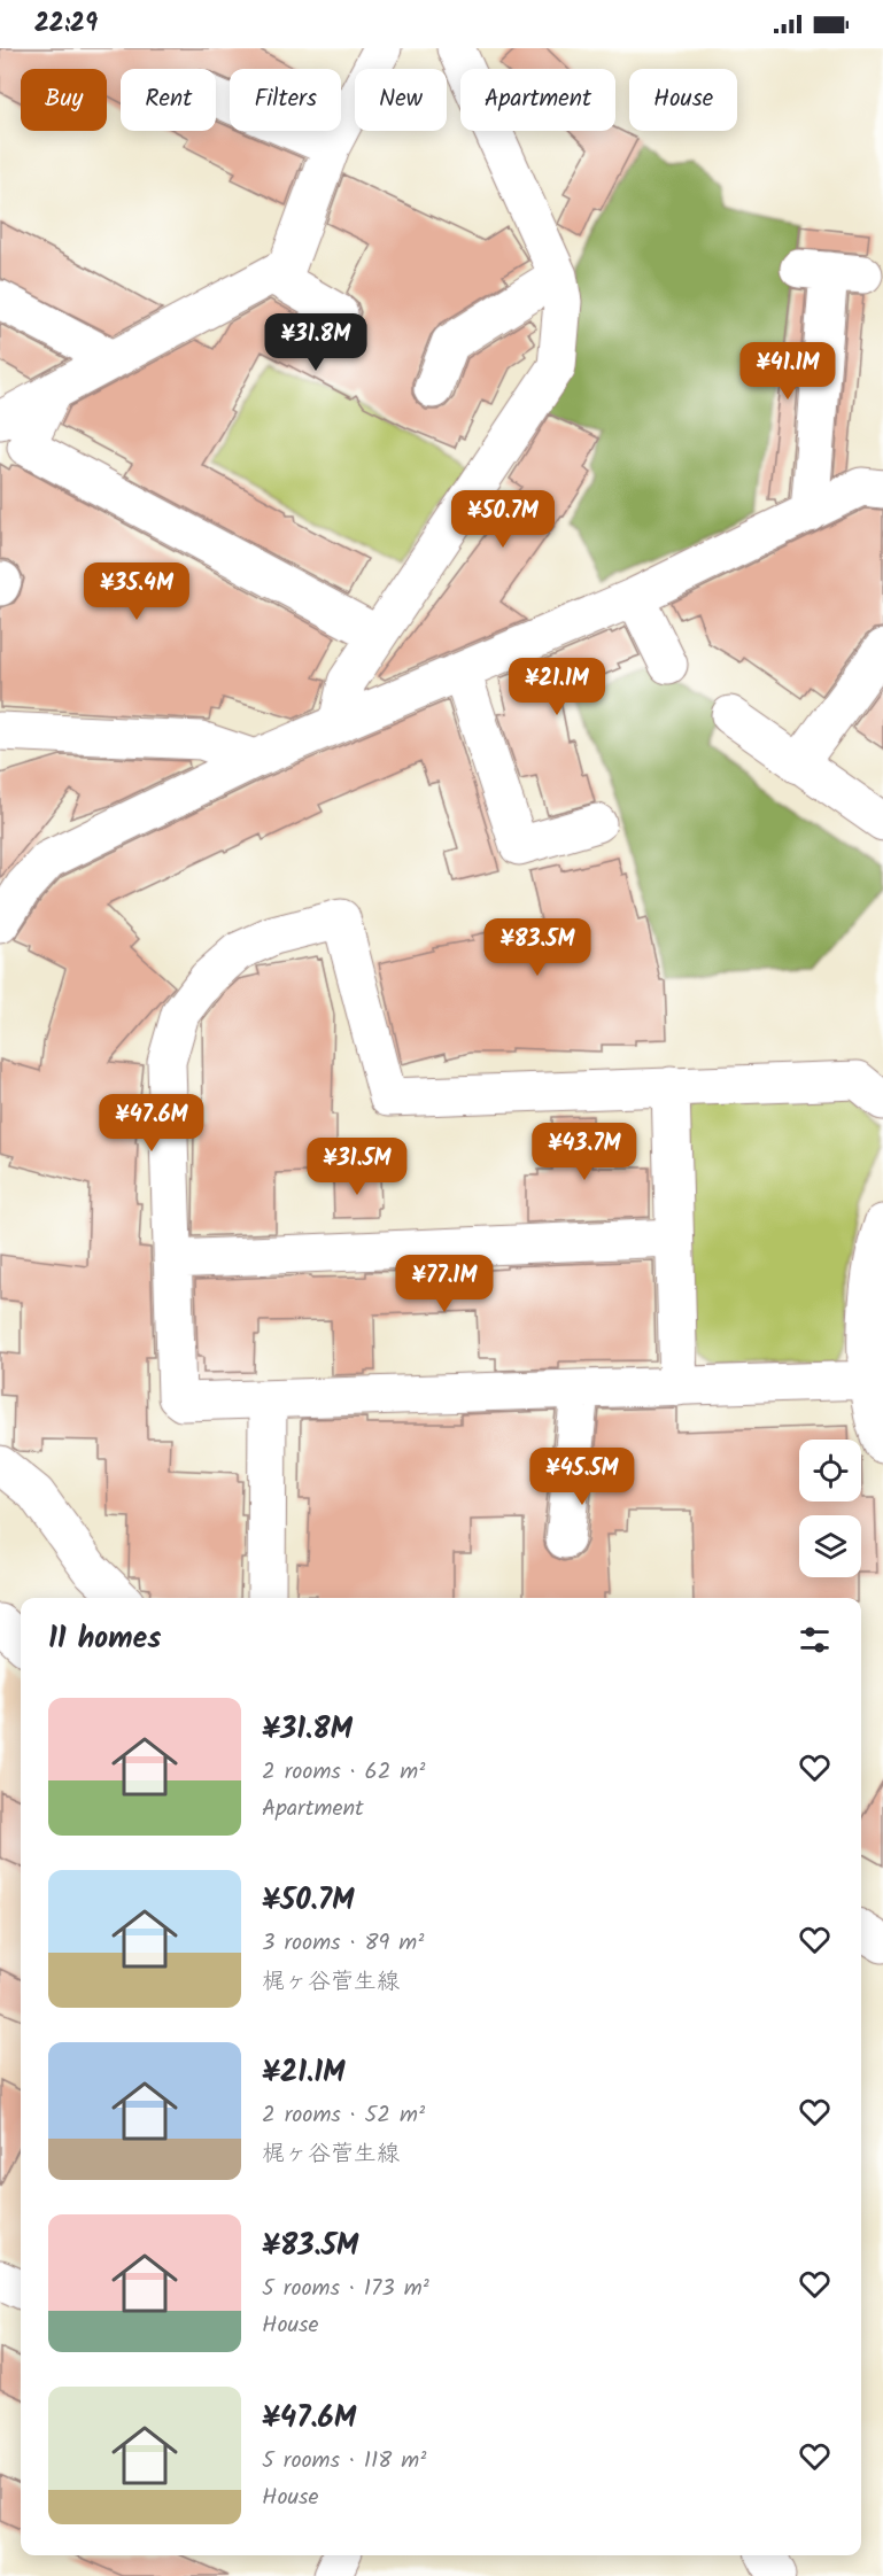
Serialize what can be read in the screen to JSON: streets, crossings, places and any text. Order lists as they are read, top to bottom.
{
  "page": {
    "status": "22:29",
    "chip": [
      "Buy",
      "Rent",
      "Filters",
      "New",
      "Apartment",
      "House"
    ],
    "price": [
      "¥31.8M",
      "¥41.1M",
      "¥50.7M",
      "¥35.4M",
      "¥21.1M",
      "¥83.5M",
      "¥47.6M",
      "¥43.7M",
      "¥31.5M",
      "¥77.1M",
      "¥45.5M"
    ],
    "heading": "11 homes",
    "list": [
      {
        "name": "¥31.8M",
        "note": "2 rooms · 62 m² · Apartment"
      },
      {
        "name": "¥50.7M",
        "note": "3 rooms · 89 m² · 梶ヶ谷菅生線"
      },
      {
        "name": "¥21.1M",
        "note": "2 rooms · 52 m² · 梶ヶ谷菅生線"
      },
      {
        "name": "¥83.5M",
        "note": "5 rooms · 173 m² · House"
      },
      {
        "name": "¥47.6M",
        "note": "5 rooms · 118 m² · House"
      }
    ]
  }
}
